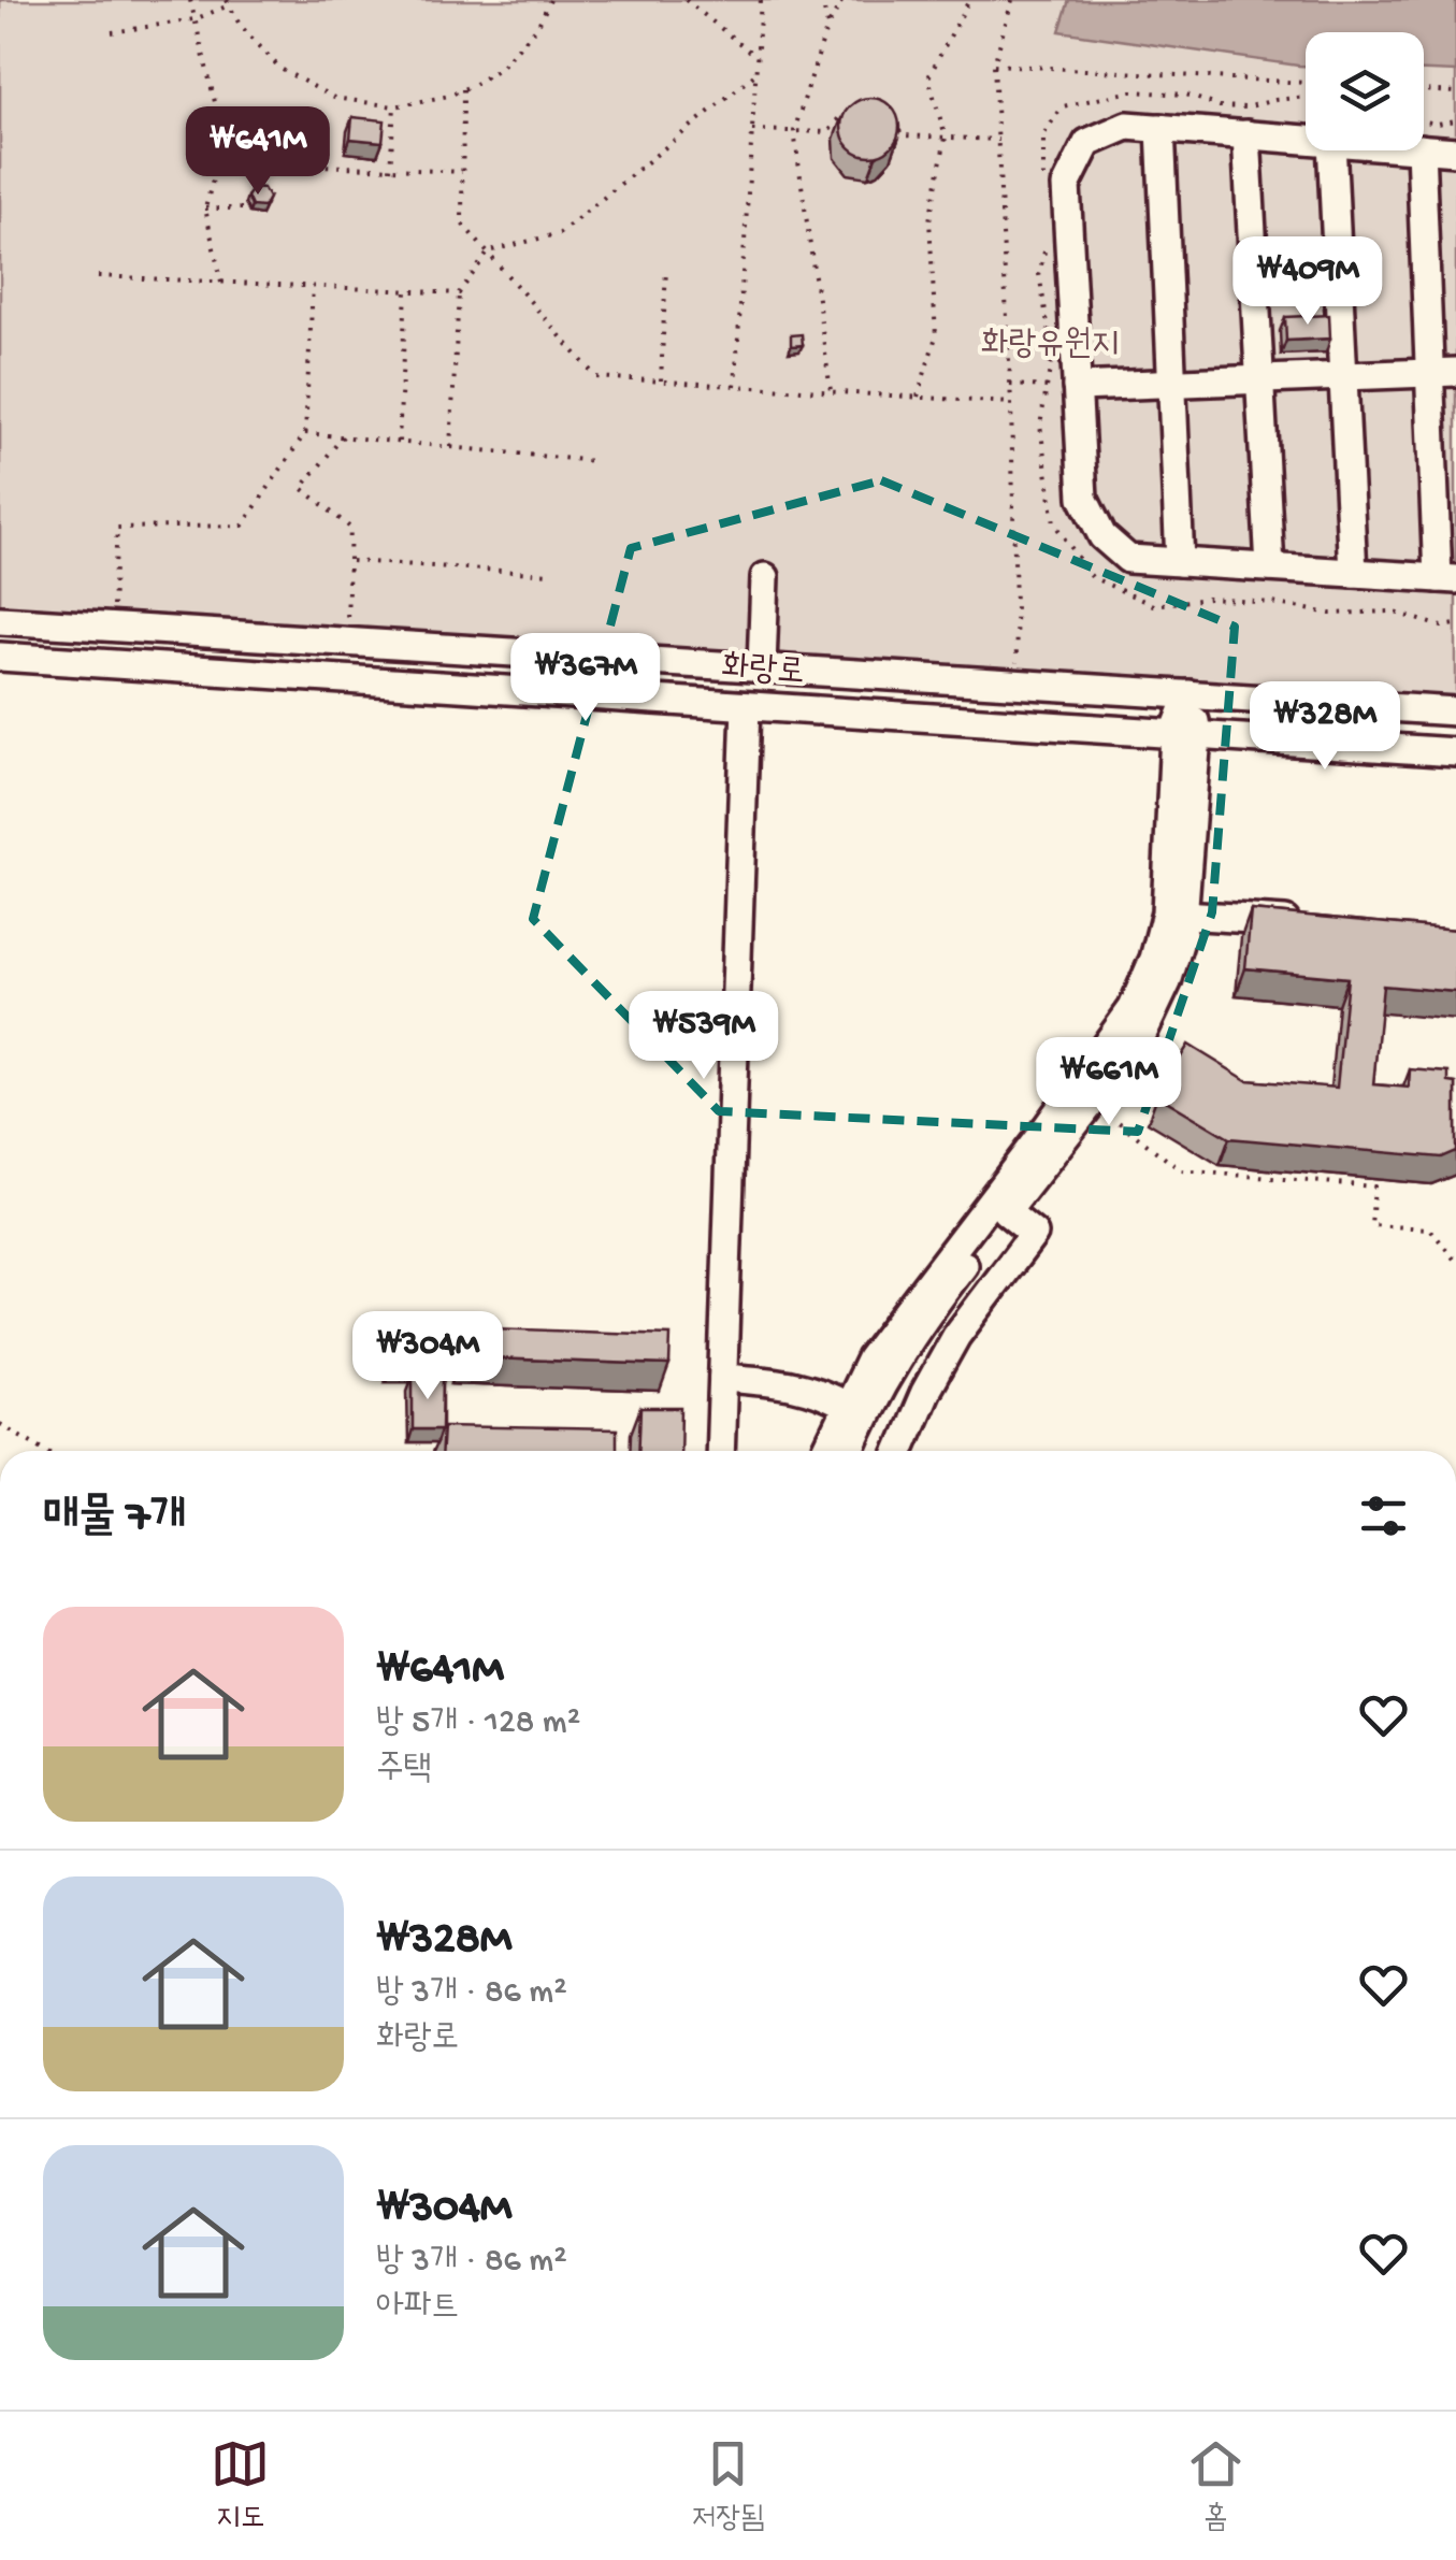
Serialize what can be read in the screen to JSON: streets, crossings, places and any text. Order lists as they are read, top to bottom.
{
  "streets": {
    "street": ["화랑로"]
  },
  "parks": ["화랑유원지"],
  "page": {
    "price": [
      "₩641M",
      "₩409M",
      "₩367M",
      "₩328M",
      "₩539M",
      "₩661M",
      "₩304M"
    ],
    "heading": "매물 7개",
    "list": [
      {
        "name": "₩641M",
        "note": "방 5개 · 128 m² · 주택"
      },
      {
        "name": "₩328M",
        "note": "방 3개 · 86 m² · 화랑로"
      },
      {
        "name": "₩304M",
        "note": "방 3개 · 86 m² · 아파트"
      }
    ],
    "tabs": ["지도", "저장됨", "홈"]
  }
}
